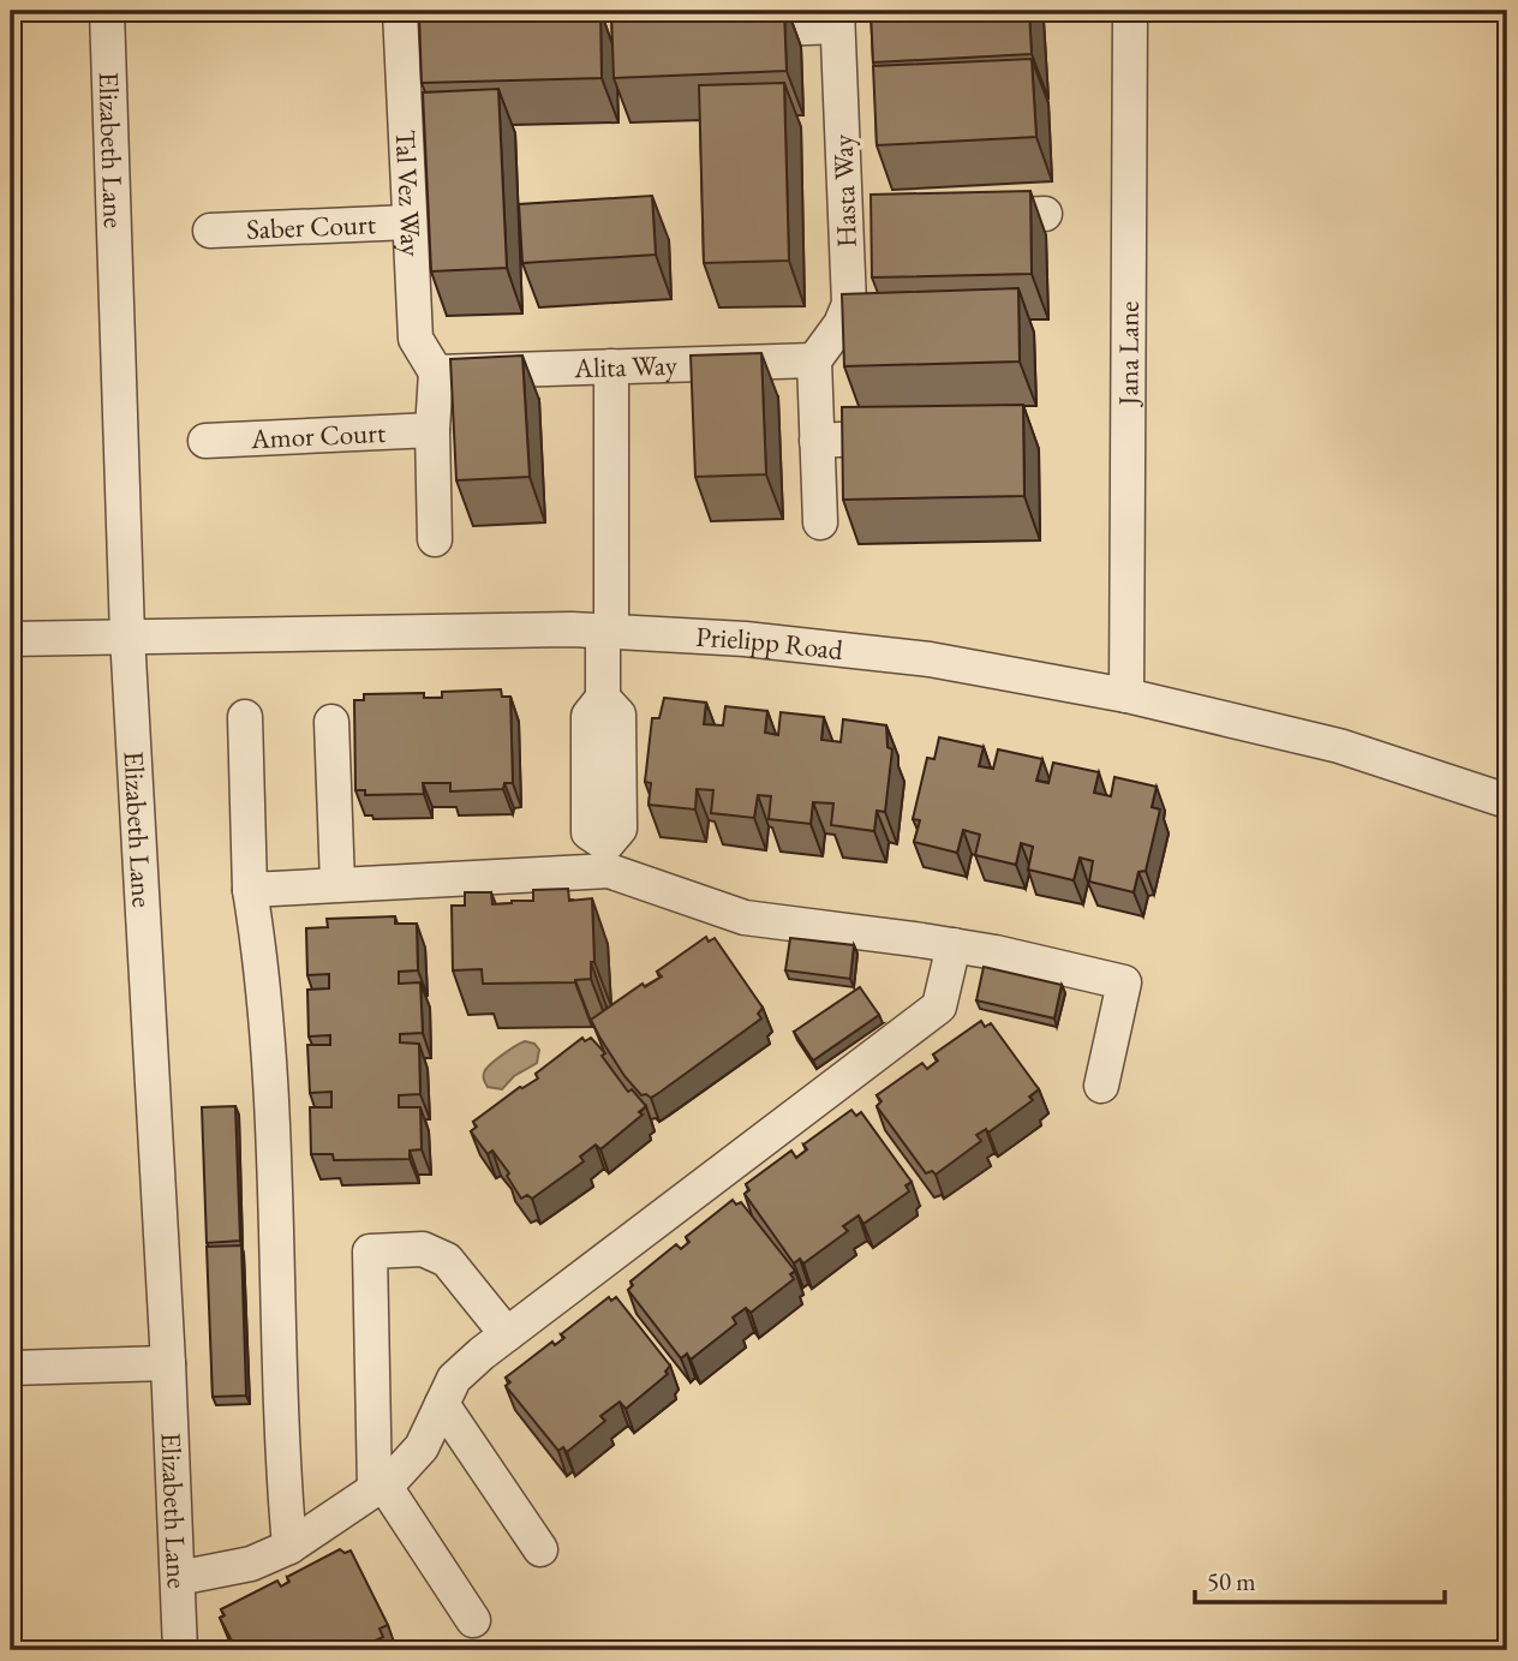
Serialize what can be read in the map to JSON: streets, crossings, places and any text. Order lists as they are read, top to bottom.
{
  "streets": {
    "street": [
      "Elizabeth Lane",
      "Hasta Way",
      "Tal Vez Way",
      "Saber Court",
      "Jana Lane",
      "Alita Way",
      "Amor Court",
      "Prielipp Road"
    ]
  },
  "crossings": [
    ["Elizabeth Lane", "Prielipp Road"],
    ["Hasta Way", "Alita Way"],
    ["Tal Vez Way", "Saber Court"],
    ["Tal Vez Way", "Alita Way"],
    ["Jana Lane", "Prielipp Road"]
  ],
  "scale_bar": "50 m"
}
